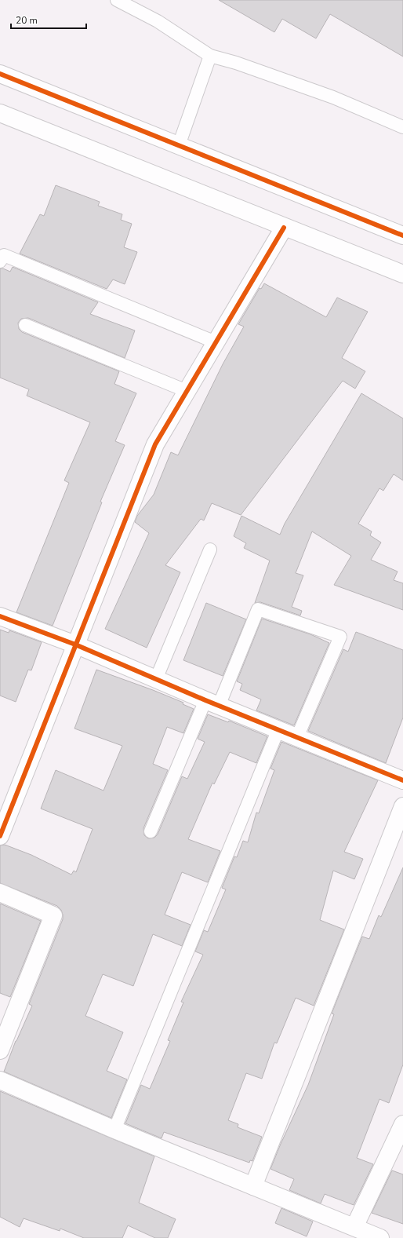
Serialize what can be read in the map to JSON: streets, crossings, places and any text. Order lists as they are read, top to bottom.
{
  "scale_bar": "20 m"
}
